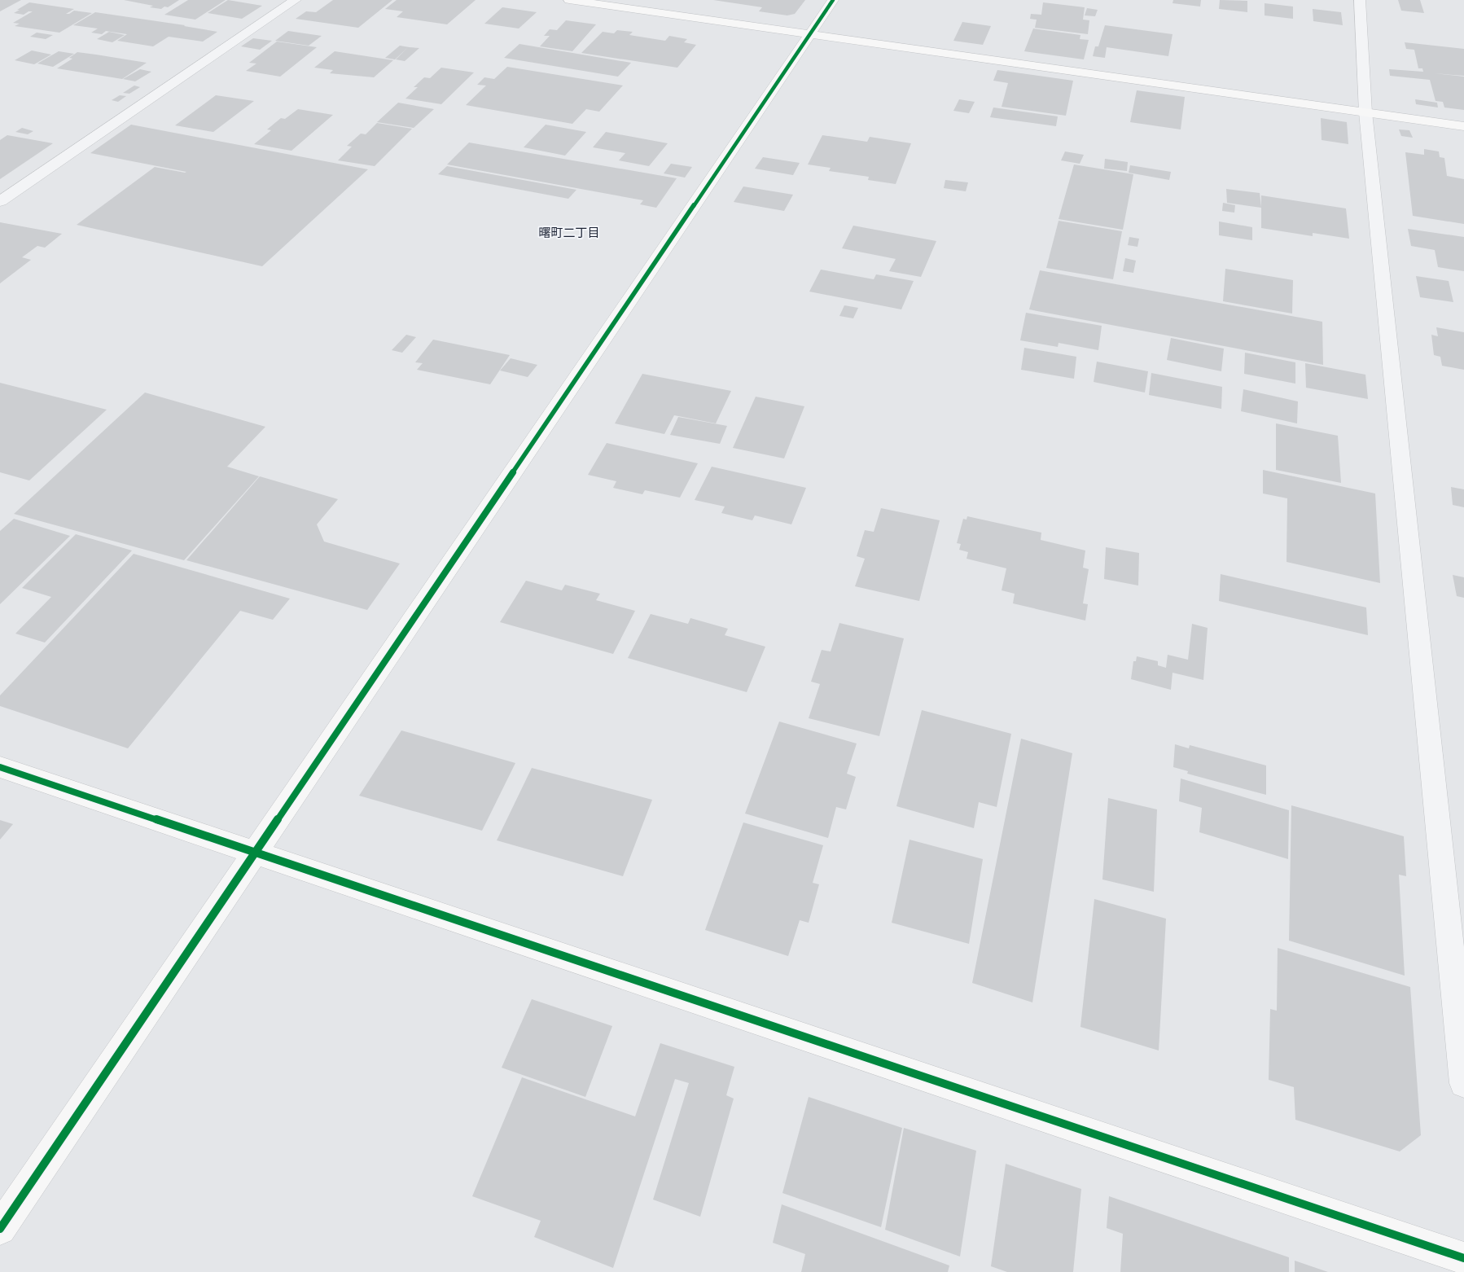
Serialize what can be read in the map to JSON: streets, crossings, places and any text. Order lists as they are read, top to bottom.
{
  "districts": ["曙町二丁目"]
}
